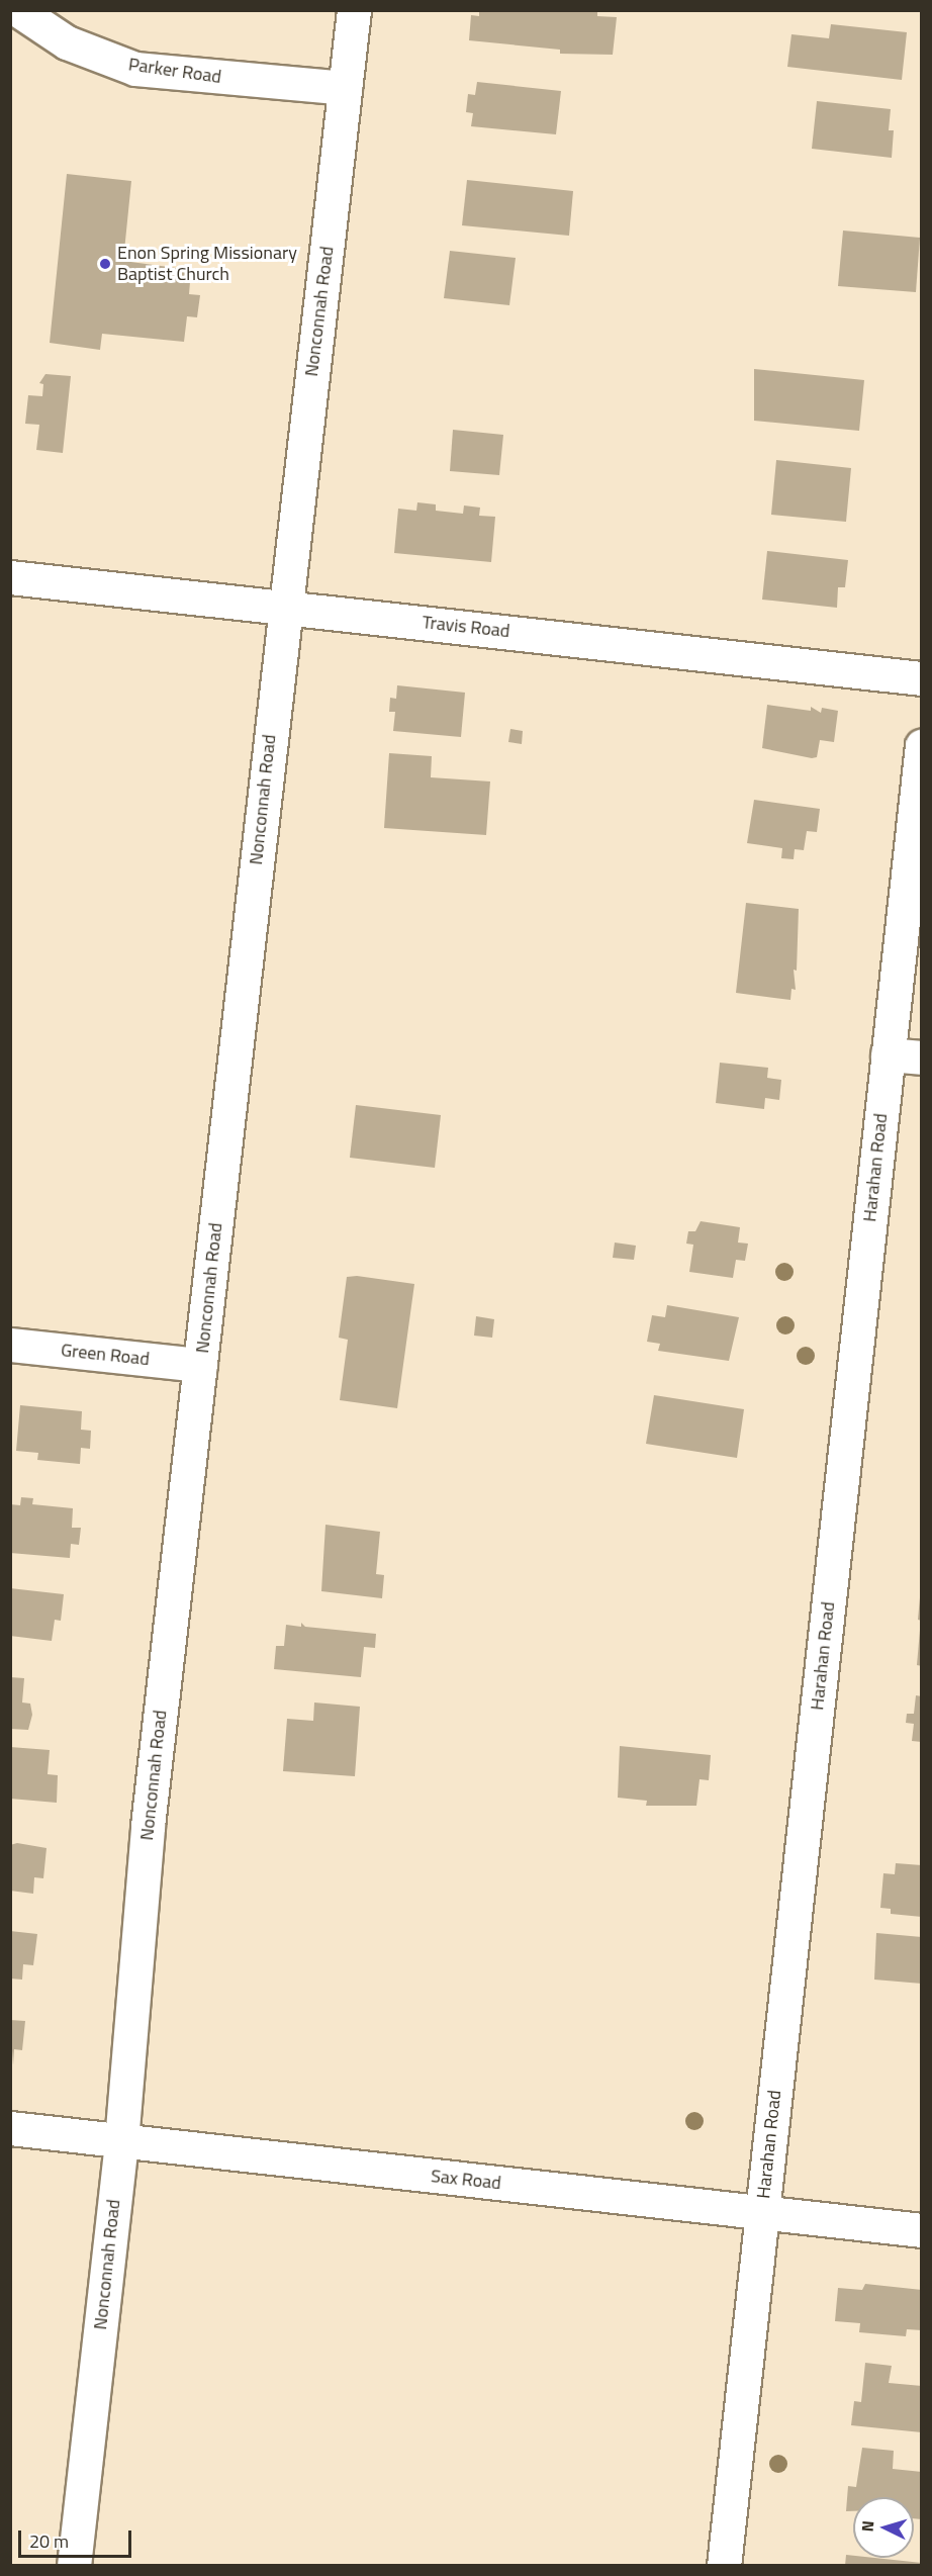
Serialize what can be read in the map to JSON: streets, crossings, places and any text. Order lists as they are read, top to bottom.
{
  "streets": {
    "street": [
      "Parker Road",
      "Nonconnah Road",
      "Travis Road",
      "Harahan Road",
      "Green Road",
      "Sax Road"
    ]
  },
  "crossings": [
    ["Parker Road", "Nonconnah Road"],
    ["Nonconnah Road", "Travis Road"],
    ["Nonconnah Road", "Green Road"],
    ["Nonconnah Road", "Sax Road"],
    ["Harahan Road", "Sax Road"]
  ],
  "places": ["Enon Spring Missionary Baptist Church"],
  "scale_bar": "20 m",
  "north": "left"
}
